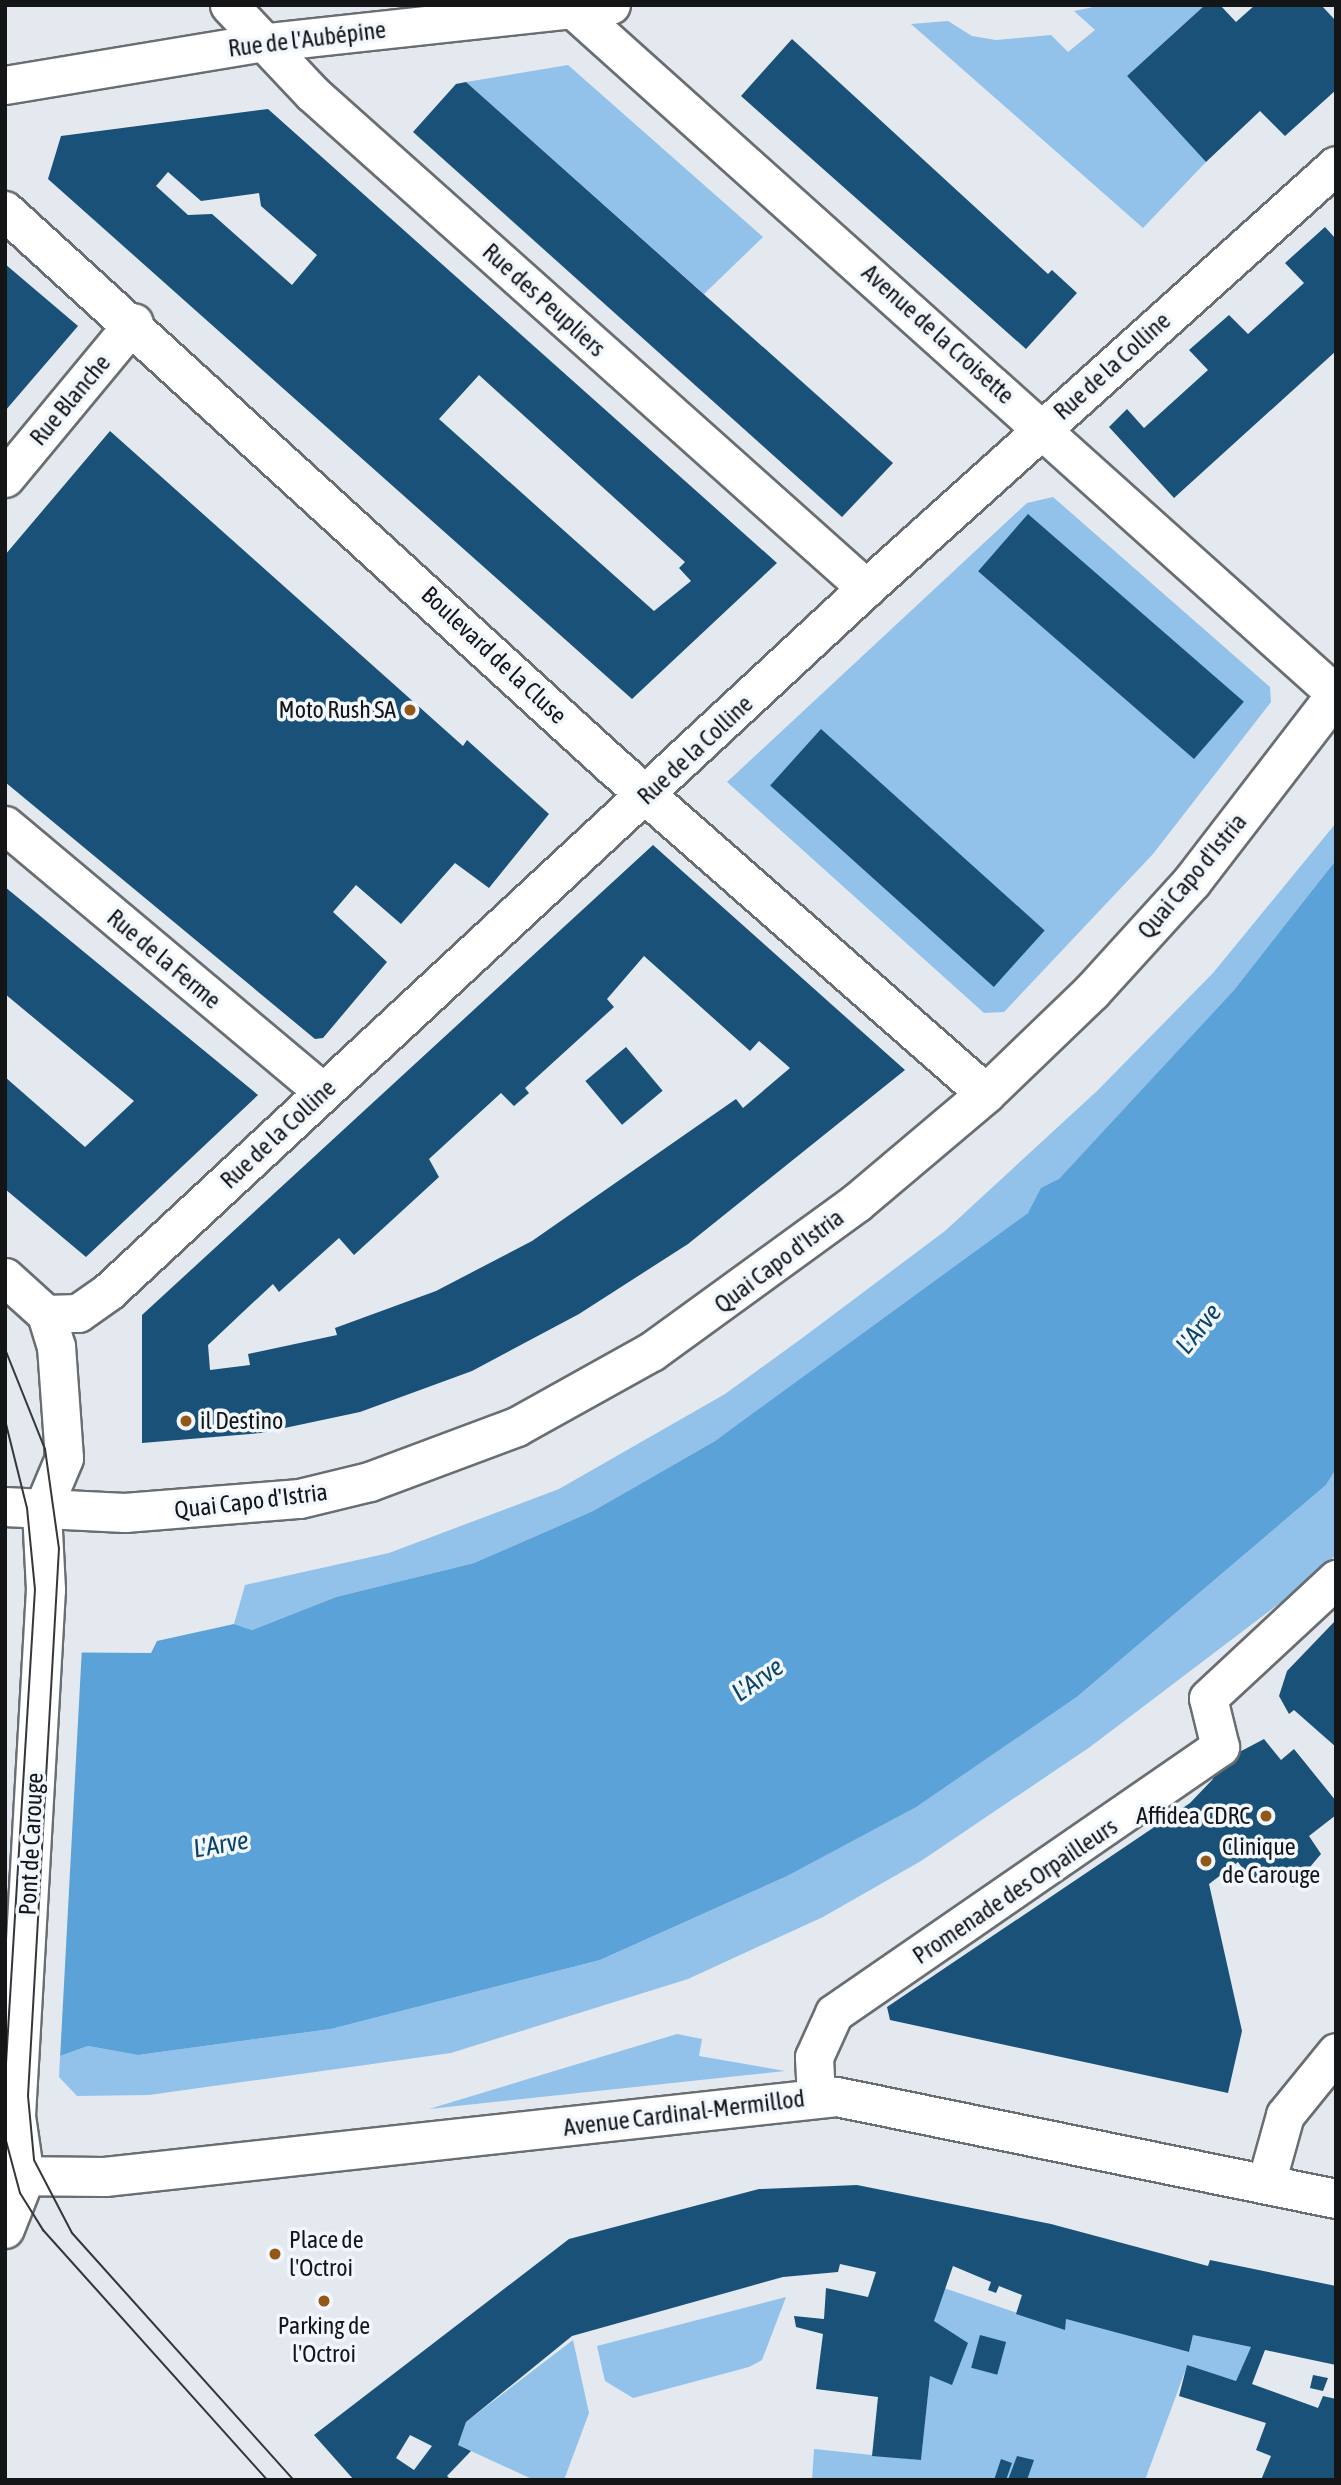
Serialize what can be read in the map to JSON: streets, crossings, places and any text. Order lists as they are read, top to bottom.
{
  "streets": {
    "street": [
      "Rue de l'Aubépine",
      "Rue des Peupliers",
      "Avenue de la Croisette",
      "Rue de la Colline",
      "Rue Blanche",
      "Boulevard de la Cluse",
      "Quai Capo d'Istria",
      "Rue de la Ferme",
      "Pont de Carouge",
      "Promenade des Orpailleurs",
      "Avenue Cardinal-Mermillod"
    ]
  },
  "crossings": [
    ["Rue de l'Aubépine", "Rue des Peupliers"],
    ["Rue de l'Aubépine", "Avenue de la Croisette"],
    ["Rue des Peupliers", "Rue de la Colline"],
    ["Avenue de la Croisette", "Rue de la Colline"],
    ["Avenue de la Croisette", "Quai Capo d'Istria"],
    ["Rue de la Colline", "Boulevard de la Cluse"],
    ["Rue de la Colline", "Rue de la Ferme"],
    ["Rue Blanche", "Boulevard de la Cluse"],
    ["Boulevard de la Cluse", "Quai Capo d'Istria"],
    ["Quai Capo d'Istria", "Pont de Carouge"],
    ["Pont de Carouge", "Avenue Cardinal-Mermillod"],
    ["Promenade des Orpailleurs", "Avenue Cardinal-Mermillod"]
  ],
  "water": ["L'Arve"],
  "places": [
    "Moto Rush SA",
    "il Destino",
    "Affidea CDRC",
    "Clinique de Carouge",
    "Place de l'Octroi",
    "Parking de l'Octroi"
  ]
}
